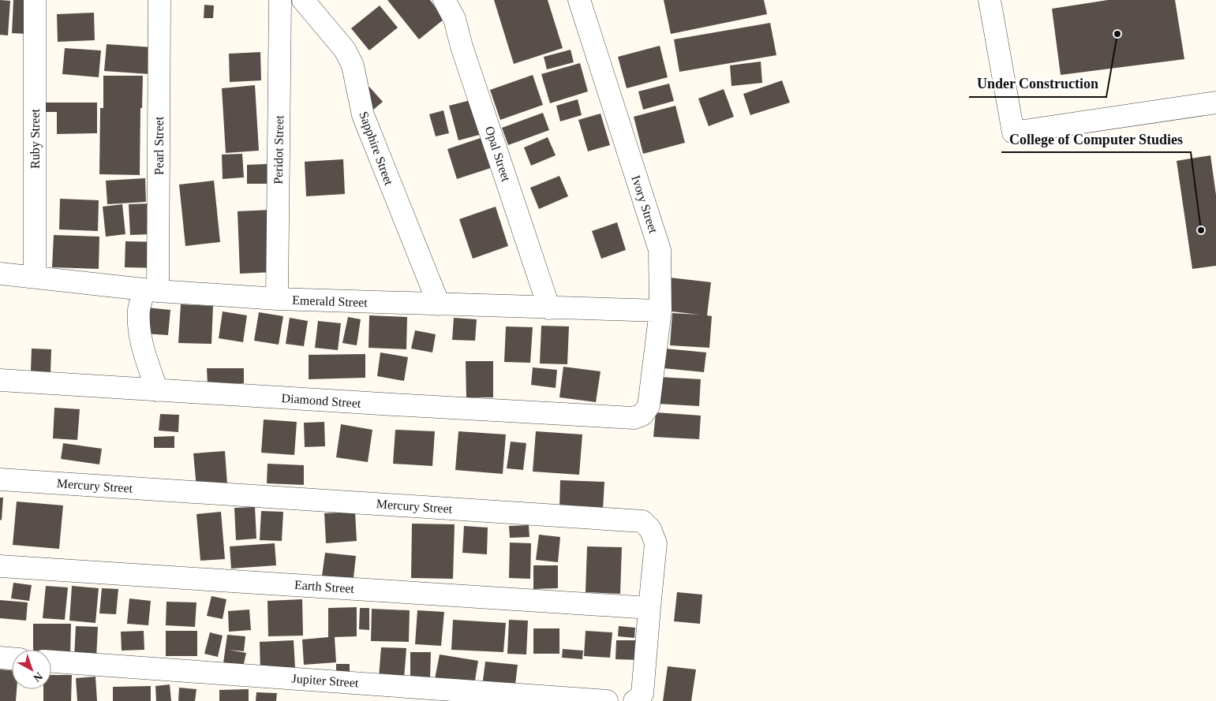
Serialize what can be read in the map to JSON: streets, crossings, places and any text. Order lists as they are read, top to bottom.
{
  "streets": {
    "street": [
      "Ruby Street",
      "Pearl Street",
      "Sapphire Street",
      "Peridot Street",
      "Opal Street",
      "Ivory Street",
      "Emerald Street",
      "Diamond Street",
      "Mercury Street",
      "Earth Street",
      "Jupiter Street"
    ]
  },
  "crossings": [
    ["Ruby Street", "Emerald Street"],
    ["Pearl Street", "Emerald Street"],
    ["Pearl Street", "Diamond Street"],
    ["Sapphire Street", "Emerald Street"],
    ["Peridot Street", "Emerald Street"],
    ["Opal Street", "Emerald Street"],
    ["Ivory Street", "Emerald Street"],
    ["Ivory Street", "Diamond Street"],
    ["Mercury Street", "Earth Street"]
  ],
  "places": ["Under Construction", "College of Computer Studies"],
  "north": "bottom right"
}
